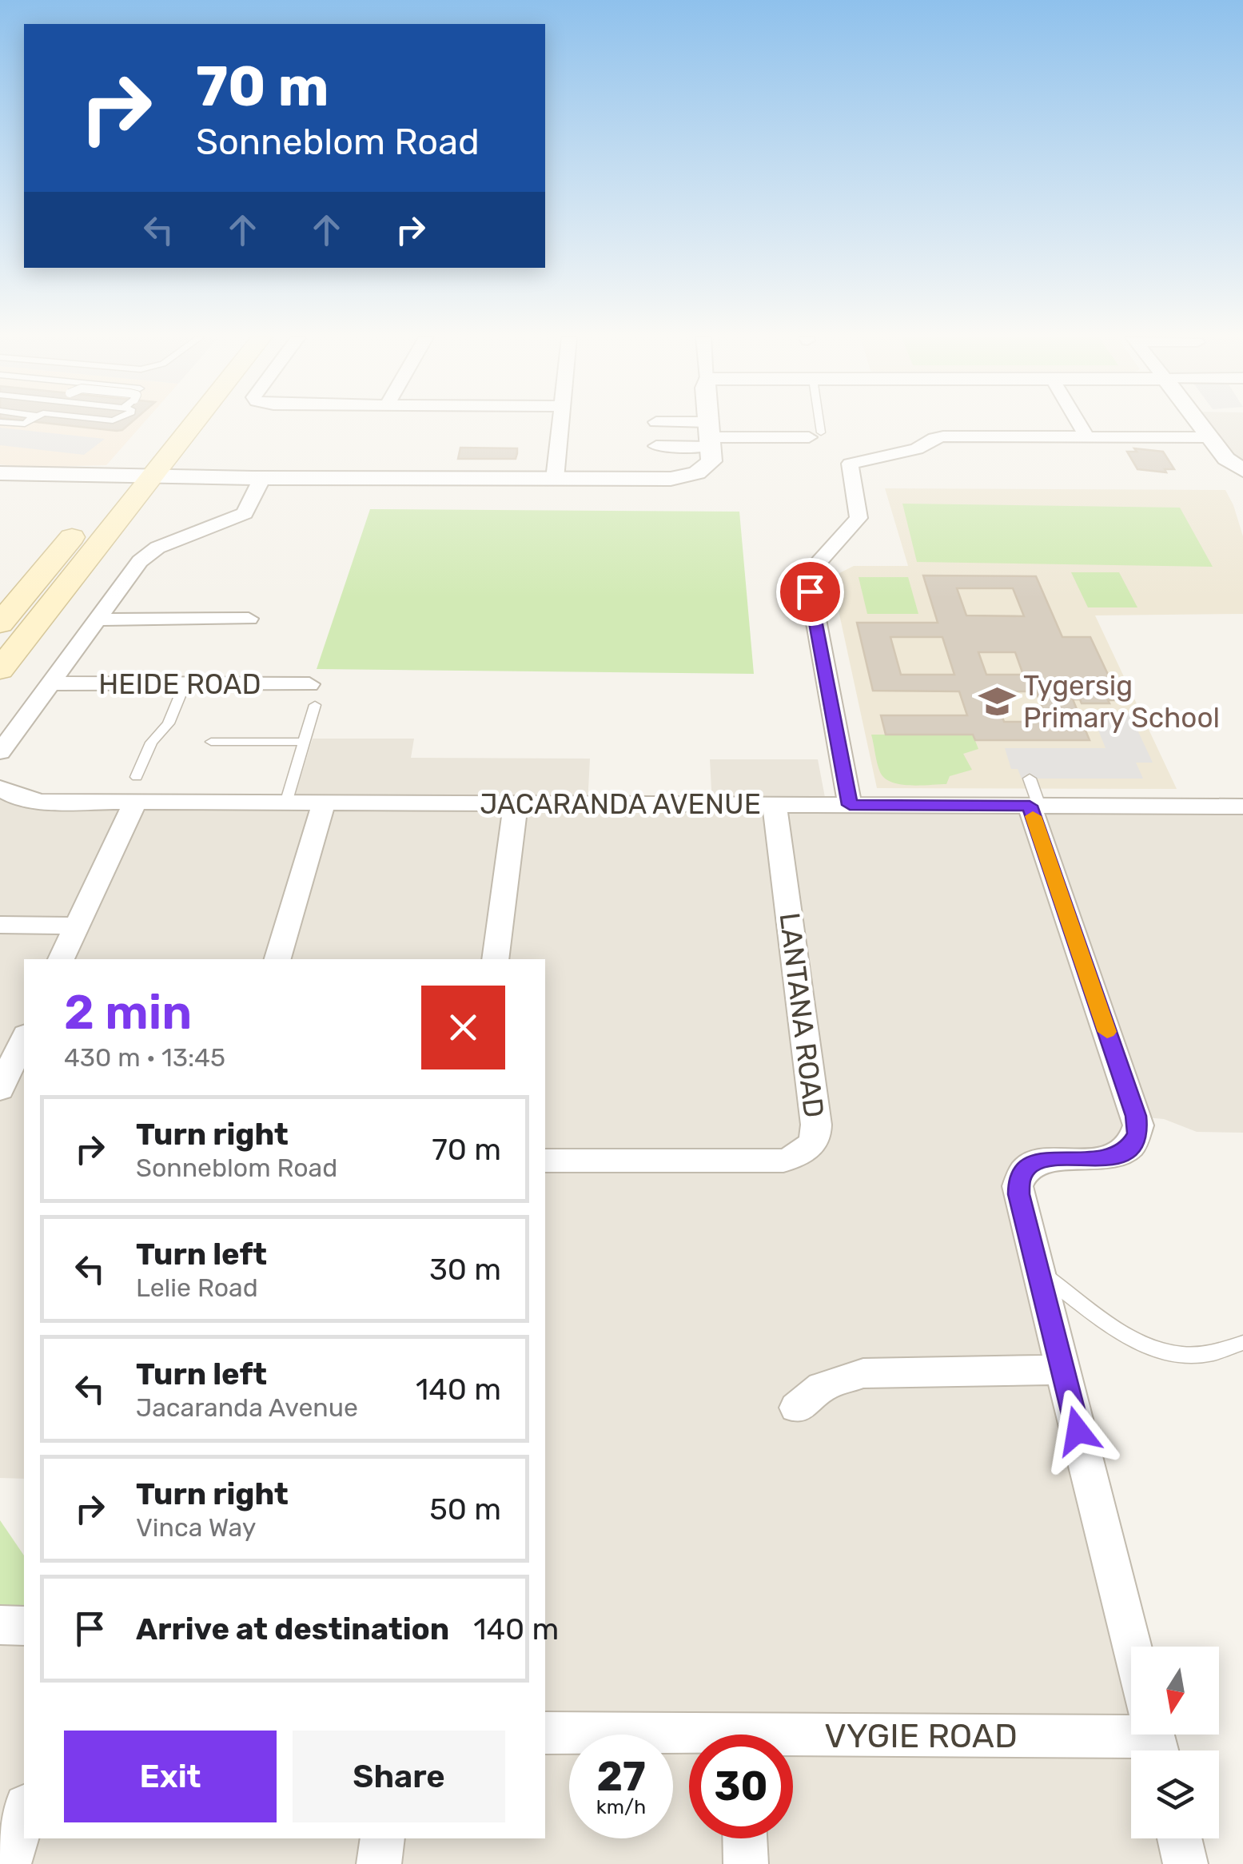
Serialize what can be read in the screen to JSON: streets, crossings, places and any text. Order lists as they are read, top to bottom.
{
  "streets": {
    "street": [
      "HEIDE ROAD",
      "JACARANDA AVENUE",
      "LANTANA ROAD",
      "VYGIE ROAD"
    ]
  },
  "crossings": [
    ["JACARANDA AVENUE", "LANTANA ROAD"]
  ],
  "places": {
    "school or university": ["Tygersig Primary School"]
  },
  "north": "bottom",
  "page": {
    "turn": ["70 m", "Sonneblom Road"],
    "heading": ["2 min", "430 m · 13:45"],
    "list": [
      {
        "name": "Turn right",
        "note": "Sonneblom Road",
        "value": "70 m"
      },
      {
        "name": "Turn left",
        "note": "Lelie Road",
        "value": "30 m"
      },
      {
        "name": "Turn left",
        "note": "Jacaranda Avenue",
        "value": "140 m"
      },
      {
        "name": "Turn right",
        "note": "Vinca Way",
        "value": "50 m"
      },
      {
        "name": "Arrive at destination",
        "value": "140 m"
      }
    ],
    "buttons": ["Exit", "Share"],
    "speed": "27 km/h",
    "limit": "30"
  }
}
